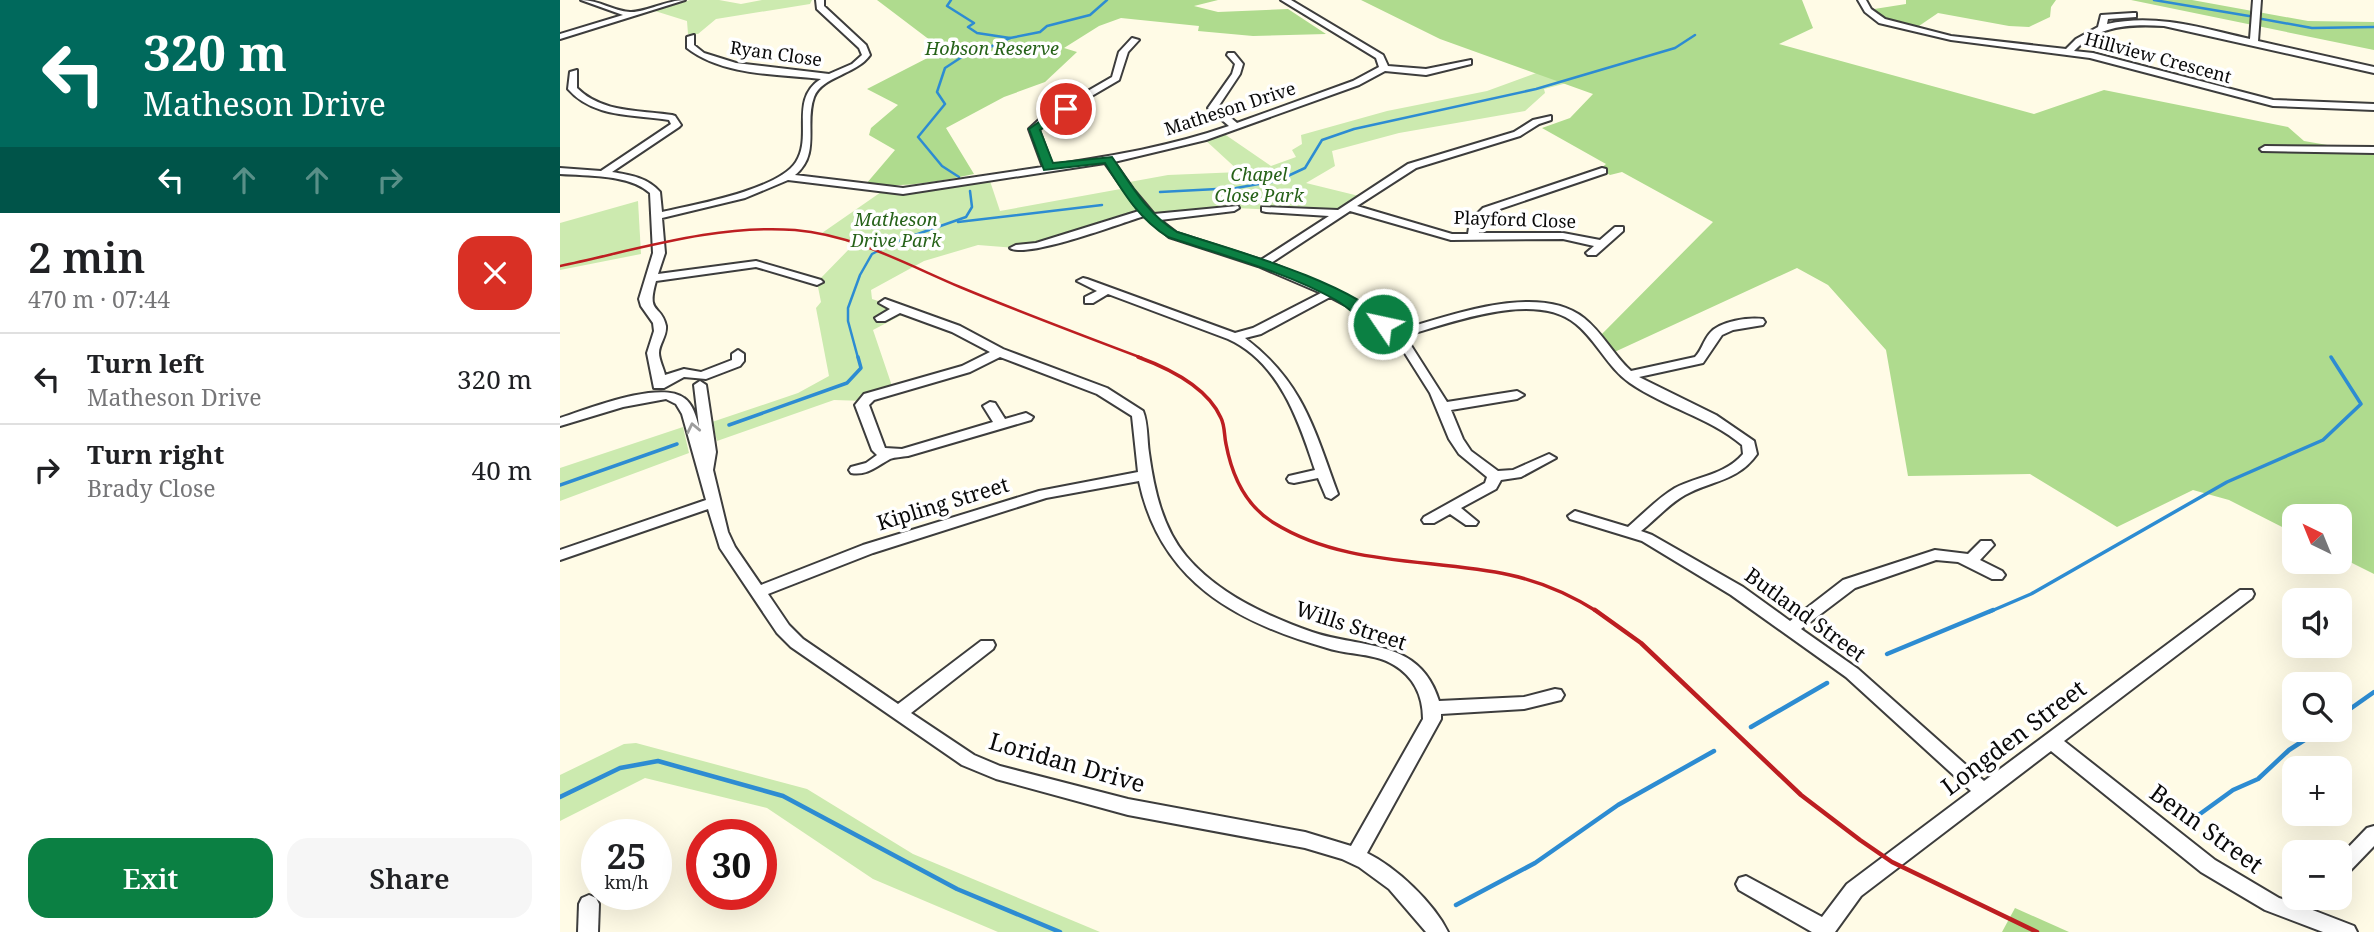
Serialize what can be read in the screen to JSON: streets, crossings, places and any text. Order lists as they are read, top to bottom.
{
  "streets": {
    "street": [
      "Ryan Close",
      "Hillview Crescent",
      "Matheson Drive",
      "Playford Close",
      "Kipling Street",
      "Butland Street",
      "Wills Street",
      "Longden Street",
      "Loridan Drive",
      "Benn Street"
    ]
  },
  "crossings": [
    ["Kipling Street", "Wills Street"],
    ["Kipling Street", "Loridan Drive"],
    ["Butland Street", "Longden Street"],
    ["Longden Street", "Benn Street"]
  ],
  "parks": ["Hobson Reserve", "Chapel Close Park", "Matheson Drive Park"],
  "north": "top left",
  "page": {
    "turn": ["320 m", "Matheson Drive"],
    "heading": ["2 min", "470 m · 07:44"],
    "list": [
      {
        "name": "Turn left",
        "note": "Matheson Drive",
        "value": "320 m"
      },
      {
        "name": "Turn right",
        "note": "Brady Close",
        "value": "40 m"
      }
    ],
    "map_buttons": ["+", "−"],
    "speed": "25 km/h",
    "limit": "30",
    "buttons": ["Exit", "Share"]
  }
}
